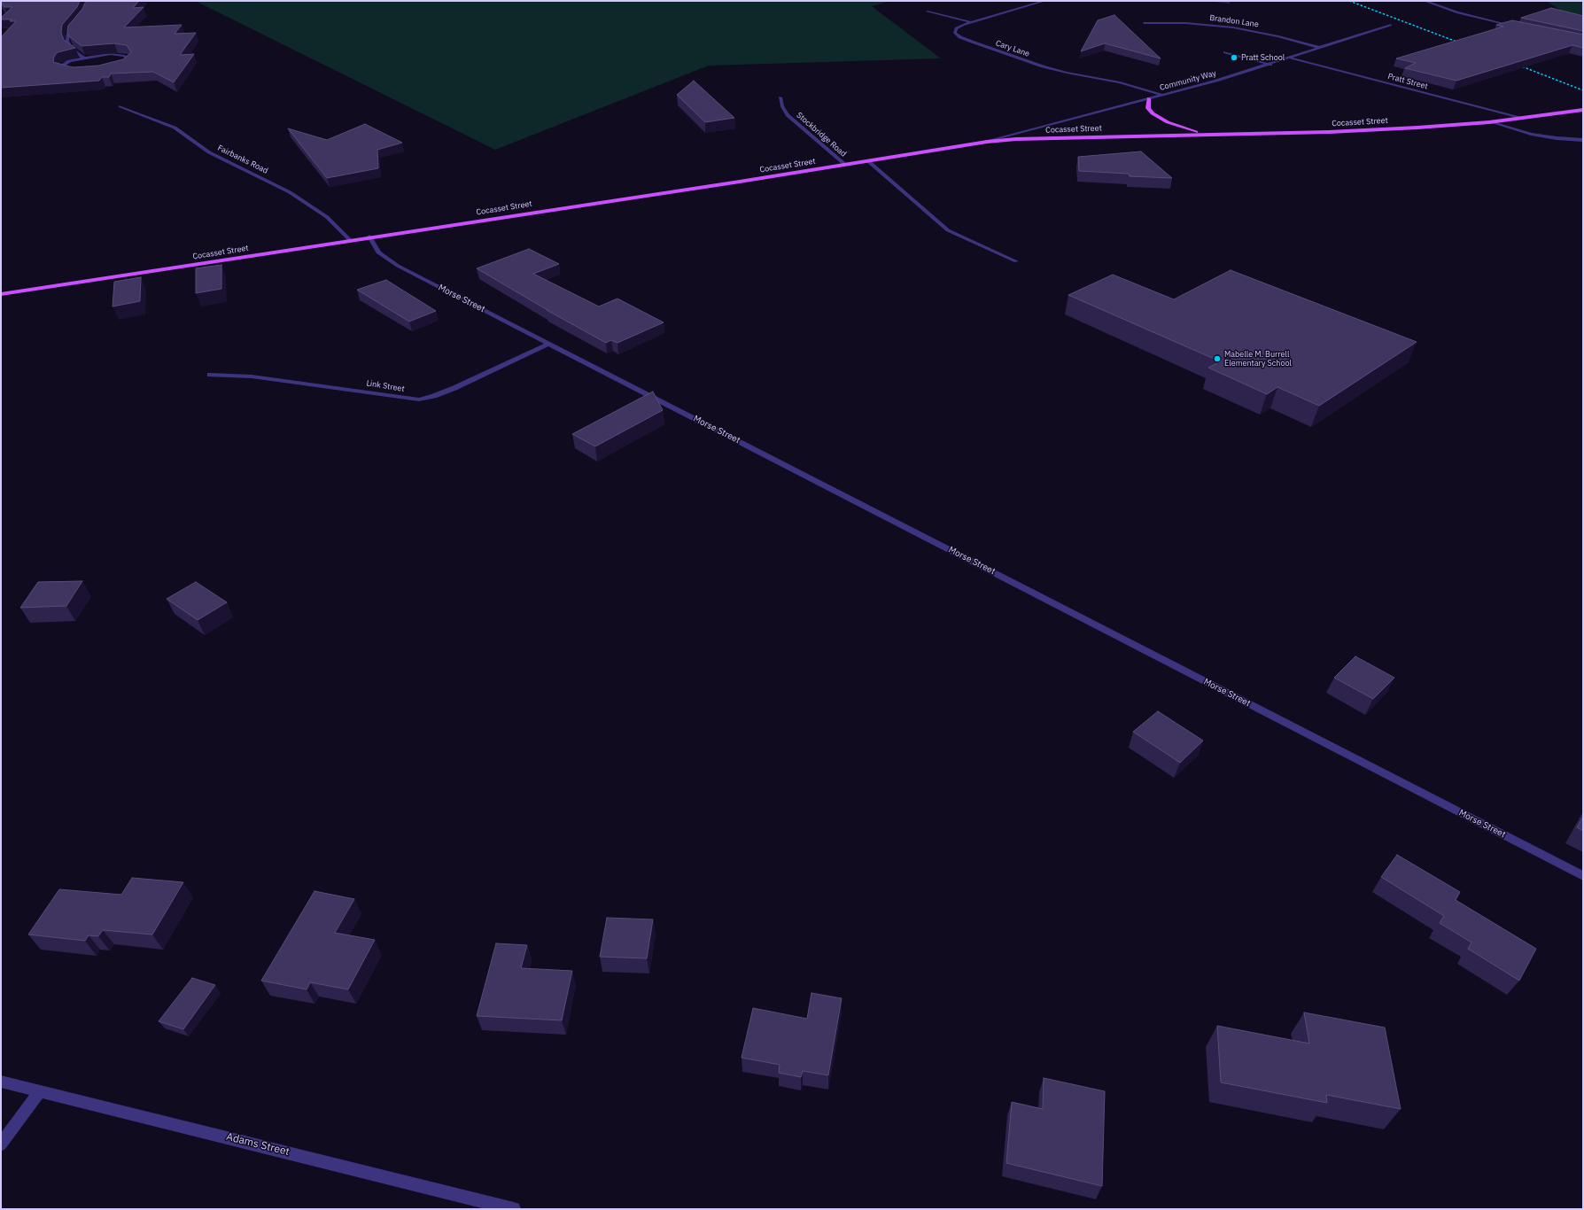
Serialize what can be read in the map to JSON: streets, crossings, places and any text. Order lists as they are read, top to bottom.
{
  "streets": {
    "main road": ["Cocasset Street"],
    "street": [
      "Brandon Lane",
      "Cary Lane",
      "Community Way",
      "Pratt Street",
      "Stockbridge Road",
      "Fairbanks Road",
      "Morse Street",
      "Link Street",
      "Adams Street"
    ]
  },
  "crossings": [
    ["Brandon Lane", "Community Way"],
    ["Cary Lane", "Community Way"],
    ["Community Way", "Pratt Street"],
    ["Community Way", "Cocasset Street"],
    ["Pratt Street", "Cocasset Street"],
    ["Cocasset Street", "Stockbridge Road"],
    ["Cocasset Street", "Fairbanks Road"],
    ["Cocasset Street", "Morse Street"],
    ["Morse Street", "Link Street"]
  ],
  "places": ["Pratt School", "Mabelle M. Burrell Elementary School"]
}
